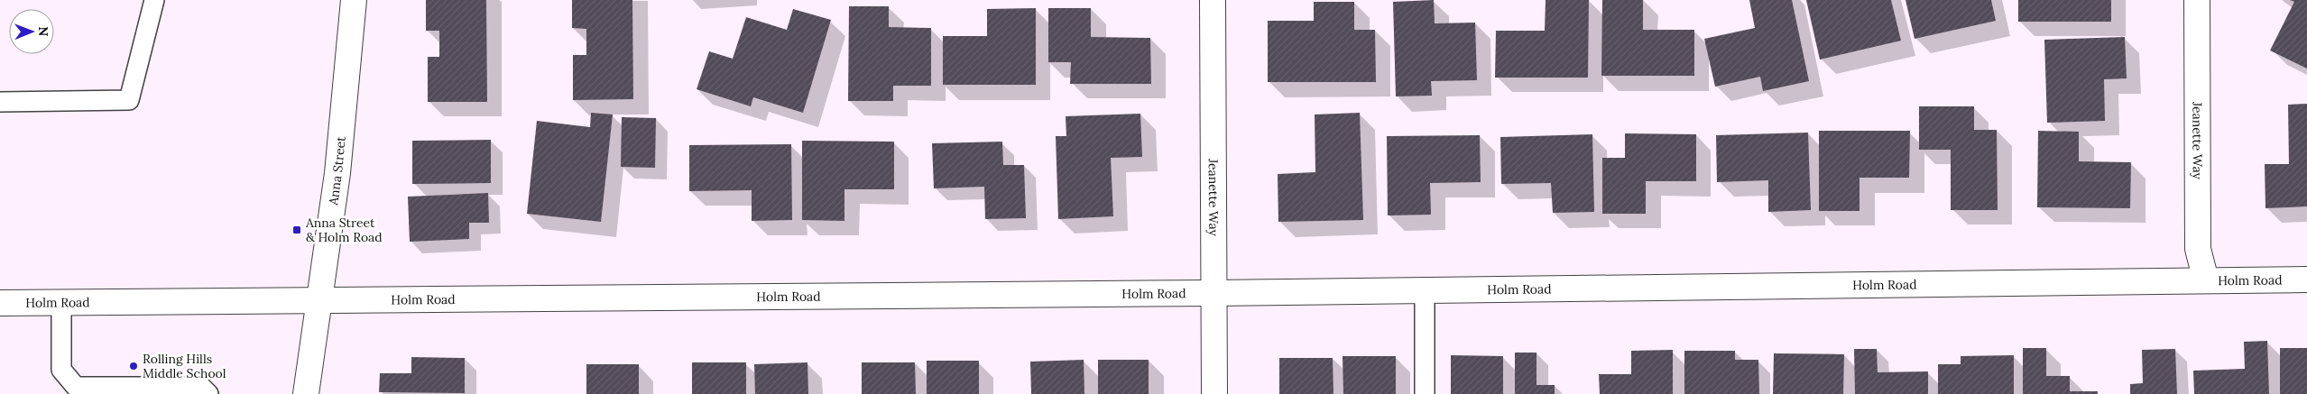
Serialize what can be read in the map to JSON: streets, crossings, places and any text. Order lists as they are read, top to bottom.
{
  "streets": {
    "street": ["Jeanette Way", "Anna Street", "Holm Road"]
  },
  "crossings": [
    ["Jeanette Way", "Holm Road"],
    ["Anna Street", "Holm Road"]
  ],
  "places": {
    "transit": ["Anna Street & Holm Road"],
    "other": ["Rolling Hills Middle School"]
  },
  "north": "right"
}
